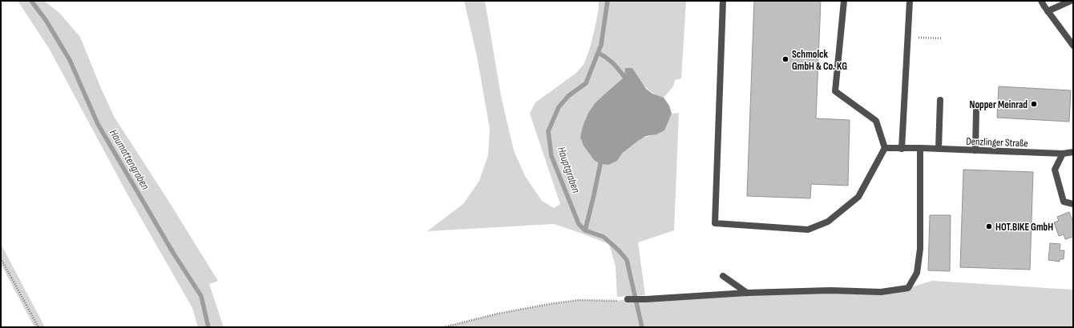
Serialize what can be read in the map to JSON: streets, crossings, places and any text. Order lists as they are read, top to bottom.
{
  "streets": {
    "street": ["Denzlinger Straße"]
  },
  "water": ["Haumattengraben", "Hauptgraben"],
  "places": ["Schmolck GmbH & Co. KG", "Nopper Meinrad", "HOT.BIKE GmbH"]
}
